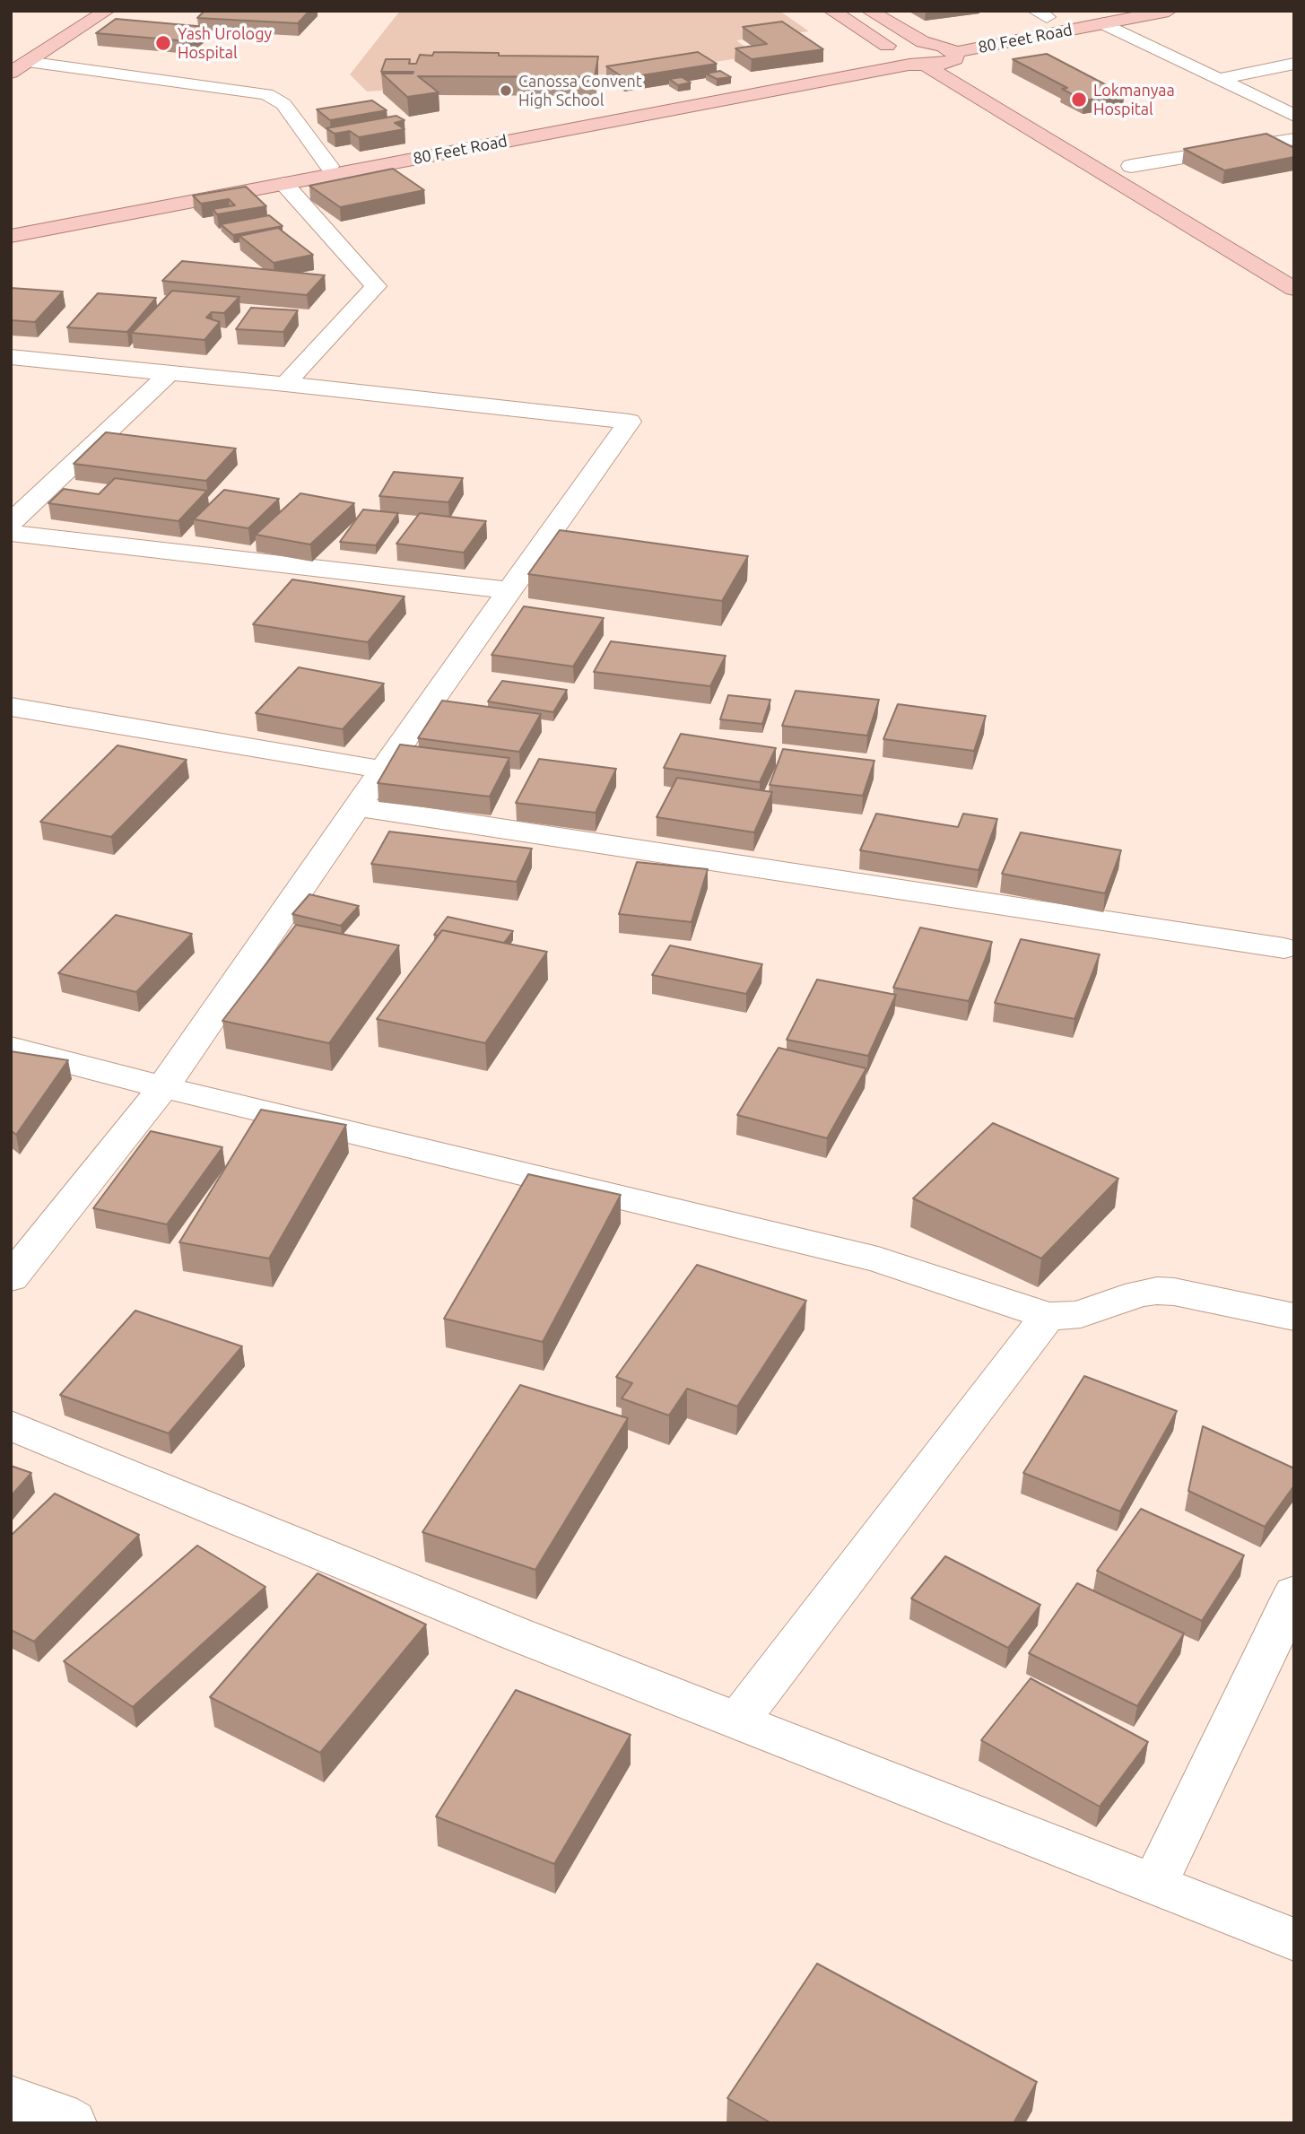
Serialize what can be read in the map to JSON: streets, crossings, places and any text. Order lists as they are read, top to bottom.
{
  "streets": {
    "main road": ["80 Feet Road"]
  },
  "places": ["Yash Urology Hospital", "Canossa Convent High School", "Lokmanyaa Hospital"]
}
